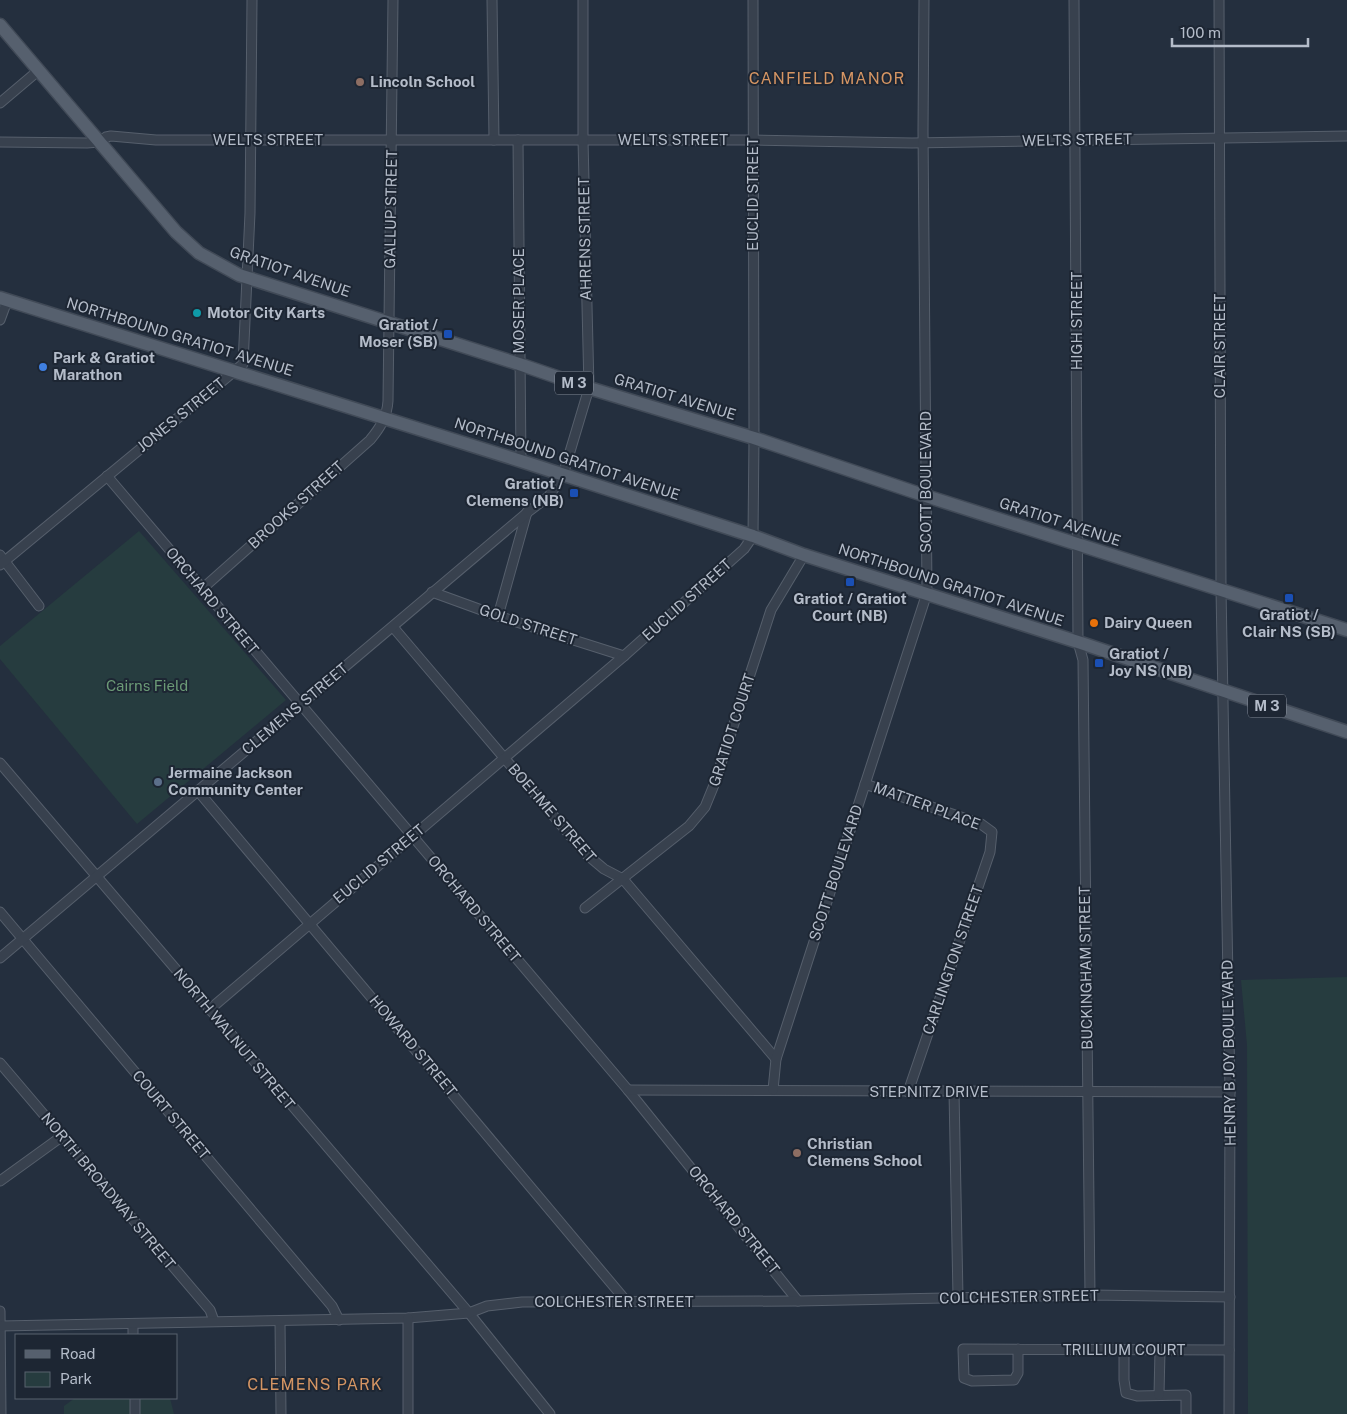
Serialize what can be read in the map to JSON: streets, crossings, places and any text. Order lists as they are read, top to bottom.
{
  "streets": {
    "main road": ["GRATIOT AVENUE", "NORTHBOUND GRATIOT AVENUE", "M 3"],
    "street": [
      "WELTS STREET",
      "EUCLID STREET",
      "GALLUP STREET",
      "AHRENS STREET",
      "MOSER PLACE",
      "HIGH STREET",
      "CLAIR STREET",
      "JONES STREET",
      "SCOTT BOULEVARD",
      "BROOKS STREET",
      "ORCHARD STREET",
      "GOLD STREET",
      "CLEMENS STREET",
      "GRATIOT COURT",
      "MATTER PLACE",
      "BOEHME STREET",
      "CARLINGTON STREET",
      "BUCKINGHAM STREET",
      "NORTH WALNUT STREET",
      "HOWARD STREET",
      "HENRY B JOY BOULEVARD",
      "STEPNITZ DRIVE",
      "COURT STREET",
      "NORTH BROADWAY STREET",
      "COLCHESTER STREET",
      "TRILLIUM COURT"
    ]
  },
  "crossings": [
    ["WELTS STREET", "EUCLID STREET"],
    ["WELTS STREET", "GALLUP STREET"],
    ["WELTS STREET", "AHRENS STREET"],
    ["WELTS STREET", "GRATIOT AVENUE"],
    ["WELTS STREET", "MOSER PLACE"],
    ["WELTS STREET", "HIGH STREET"],
    ["WELTS STREET", "CLAIR STREET"],
    ["WELTS STREET", "JONES STREET"],
    ["WELTS STREET", "SCOTT BOULEVARD"],
    ["EUCLID STREET", "GRATIOT AVENUE"],
    ["EUCLID STREET", "NORTHBOUND GRATIOT AVENUE"],
    ["EUCLID STREET", "ORCHARD STREET"],
    ["EUCLID STREET", "GOLD STREET"],
    ["EUCLID STREET", "BOEHME STREET"],
    ["EUCLID STREET", "NORTH WALNUT STREET"],
    ["EUCLID STREET", "HOWARD STREET"],
    ["GALLUP STREET", "GRATIOT AVENUE"],
    ["GALLUP STREET", "NORTHBOUND GRATIOT AVENUE"],
    ["GALLUP STREET", "BROOKS STREET"],
    ["AHRENS STREET", "GRATIOT AVENUE"],
    ["AHRENS STREET", "NORTHBOUND GRATIOT AVENUE"],
    ["AHRENS STREET", "CLEMENS STREET"],
    ["GRATIOT AVENUE", "MOSER PLACE"],
    ["GRATIOT AVENUE", "HIGH STREET"],
    ["GRATIOT AVENUE", "CLAIR STREET"],
    ["GRATIOT AVENUE", "JONES STREET"],
    ["GRATIOT AVENUE", "SCOTT BOULEVARD"],
    ["MOSER PLACE", "NORTHBOUND GRATIOT AVENUE"],
    ["HIGH STREET", "NORTHBOUND GRATIOT AVENUE"],
    ["HIGH STREET", "BUCKINGHAM STREET"],
    ["NORTHBOUND GRATIOT AVENUE", "CLAIR STREET"],
    ["NORTHBOUND GRATIOT AVENUE", "M 3"],
    ["NORTHBOUND GRATIOT AVENUE", "JONES STREET"],
    ["NORTHBOUND GRATIOT AVENUE", "SCOTT BOULEVARD"],
    ["NORTHBOUND GRATIOT AVENUE", "BROOKS STREET"],
    ["NORTHBOUND GRATIOT AVENUE", "CLEMENS STREET"],
    ["NORTHBOUND GRATIOT AVENUE", "GRATIOT COURT"],
    ["NORTHBOUND GRATIOT AVENUE", "BUCKINGHAM STREET"],
    ["NORTHBOUND GRATIOT AVENUE", "HENRY B JOY BOULEVARD"],
    ["CLAIR STREET", "M 3"],
    ["CLAIR STREET", "HENRY B JOY BOULEVARD"],
    ["M 3", "HENRY B JOY BOULEVARD"],
    ["JONES STREET", "ORCHARD STREET"],
    ["SCOTT BOULEVARD", "MATTER PLACE"],
    ["SCOTT BOULEVARD", "BOEHME STREET"],
    ["SCOTT BOULEVARD", "STEPNITZ DRIVE"],
    ["BROOKS STREET", "ORCHARD STREET"],
    ["ORCHARD STREET", "CLEMENS STREET"],
    ["ORCHARD STREET", "STEPNITZ DRIVE"],
    ["ORCHARD STREET", "COLCHESTER STREET"],
    ["GOLD STREET", "CLEMENS STREET"],
    ["CLEMENS STREET", "BOEHME STREET"],
    ["CLEMENS STREET", "NORTH WALNUT STREET"],
    ["CLEMENS STREET", "HOWARD STREET"],
    ["CLEMENS STREET", "COURT STREET"],
    ["GRATIOT COURT", "BOEHME STREET"],
    ["MATTER PLACE", "CARLINGTON STREET"],
    ["CARLINGTON STREET", "STEPNITZ DRIVE"],
    ["BUCKINGHAM STREET", "STEPNITZ DRIVE"],
    ["BUCKINGHAM STREET", "COLCHESTER STREET"],
    ["NORTH WALNUT STREET", "COLCHESTER STREET"],
    ["HOWARD STREET", "COLCHESTER STREET"],
    ["HENRY B JOY BOULEVARD", "STEPNITZ DRIVE"],
    ["HENRY B JOY BOULEVARD", "COLCHESTER STREET"],
    ["HENRY B JOY BOULEVARD", "TRILLIUM COURT"],
    ["COURT STREET", "COLCHESTER STREET"],
    ["NORTH BROADWAY STREET", "COLCHESTER STREET"]
  ],
  "districts": ["CANFIELD MANOR", "CLEMENS PARK"],
  "parks": ["Cairns Field"],
  "places": {
    "other": [
      "Lincoln School",
      "Motor City Karts",
      "Park & Gratiot Marathon",
      "Dairy Queen",
      "Jermaine Jackson Community Center",
      "Christian Clemens School"
    ],
    "transit": [
      "Gratiot / Moser (SB)",
      "Gratiot / Clemens (NB)",
      "Gratiot / Gratiot Court (NB)",
      "Gratiot / Clair NS (SB)",
      "Gratiot / Joy NS (NB)"
    ]
  },
  "legend": ["Road", "Park"],
  "scale_bar": "100 m"
}
